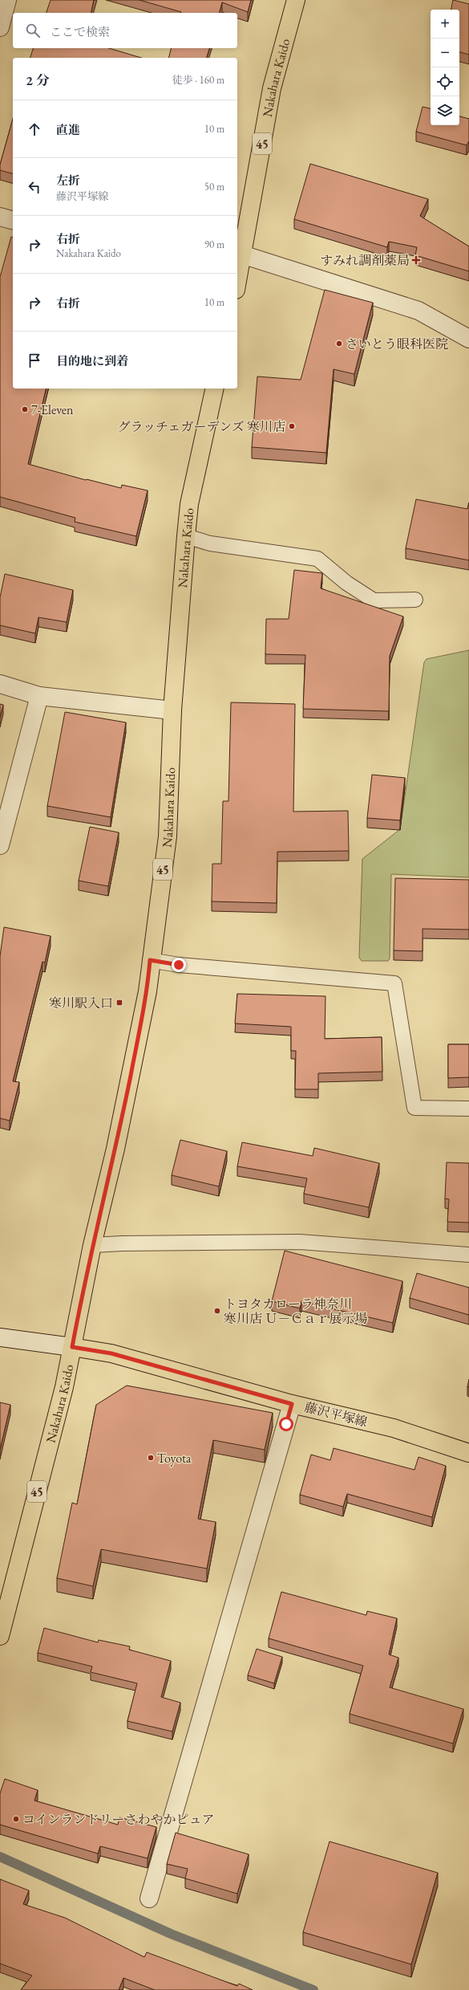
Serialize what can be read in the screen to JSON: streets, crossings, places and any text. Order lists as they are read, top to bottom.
{
  "streets": {
    "main road": ["Nakahara Kaido", "45", "藤沢平塚線"]
  },
  "crossings": [
    ["Nakahara Kaido", "藤沢平塚線"]
  ],
  "places": {
    "health": ["すみれ調剤薬局"],
    "other": [
      "さいとう眼科医院",
      "7-Eleven",
      "グラッチェガーデンズ 寒川店",
      "トヨタカローラ神奈川 寒川店 Ｕ－Ｃａｒ展示場",
      "Toyota",
      "コインランドリーさわやかピュア"
    ],
    "transit": ["寒川駅入口"]
  },
  "page": {
    "map_buttons": ["+", "−"],
    "search": "ここで検索",
    "heading": ["2 分", "徒歩 · 160 m"],
    "list": [
      ["直進", "10 m"],
      ["左折", "藤沢平塚線", "50 m"],
      ["右折", "Nakahara Kaido", "90 m"],
      ["右折", "10 m"],
      "目的地に到着"
    ]
  }
}
